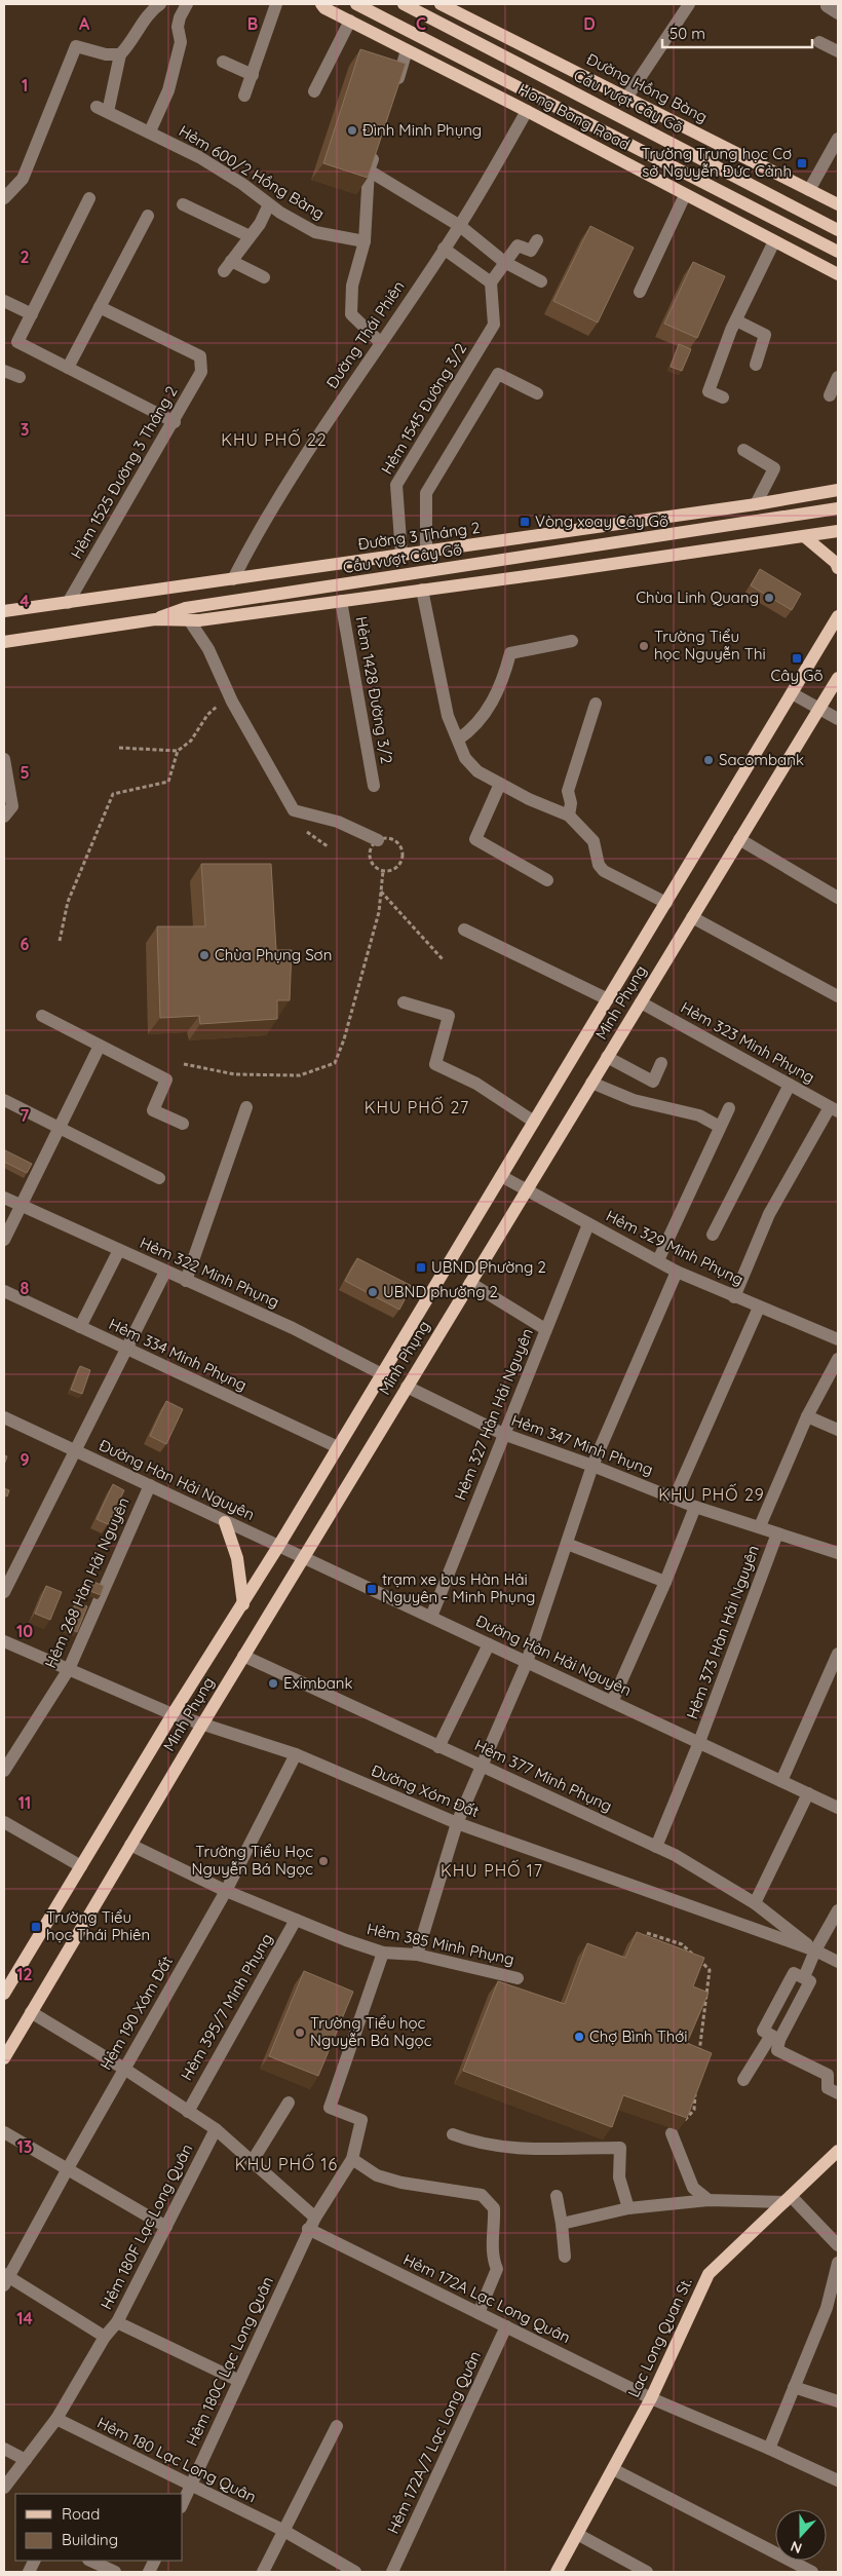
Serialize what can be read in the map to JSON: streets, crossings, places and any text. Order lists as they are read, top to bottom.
{
  "streets": {
    "main road": [
      "Đường Hồng Bàng",
      "Cầu vượt Cây Gõ",
      "Hong Bang Road",
      "Đường 3 Tháng 2",
      "Minh Phụng",
      "Lac Long Quan St."
    ],
    "street": [
      "Hẻm 600/2 Hồng Bàng",
      "Đường Thái Phiên",
      "Hẻm 1545 Đường 3/2",
      "Hẻm 1525 Đường 3 Tháng 2",
      "Hẻm 1428 Đường 3/2",
      "Hẻm 323 Minh Phụng",
      "Hẻm 329 Minh Phụng",
      "Hẻm 322 Minh Phụng",
      "Hẻm 334 Minh Phụng",
      "Hẻm 327 Hàn Hải Nguyên",
      "Hẻm 347 Minh Phụng",
      "Đường Hàn Hải Nguyên",
      "Hẻm 268 Hàn Hải Nguyên",
      "Hẻm 373 Hàn Hải Nguyên",
      "Hẻm 377 Minh Phụng",
      "Đường Xóm Đất",
      "Hẻm 385 Minh Phụng",
      "Hẻm 395/7 Minh Phụng",
      "Hẻm 190 Xóm Đất",
      "Hẻm 180F Lạc Long Quân",
      "Hẻm 172A Lạc Long Quân",
      "Hẻm 180C Lạc Long Quân",
      "Hẻm 172A/7 Lạc Long Quân",
      "Hẻm 180 Lạc Long Quân"
    ]
  },
  "crossings": [
    ["Hong Bang Road", "Đường Thái Phiên"],
    ["Đường Thái Phiên", "Đường 3 Tháng 2"],
    ["Hẻm 1545 Đường 3/2", "Đường 3 Tháng 2"],
    ["Hẻm 1525 Đường 3 Tháng 2", "Đường 3 Tháng 2"],
    ["Minh Phụng", "Hẻm 323 Minh Phụng"],
    ["Minh Phụng", "Hẻm 329 Minh Phụng"],
    ["Minh Phụng", "Hẻm 322 Minh Phụng"],
    ["Minh Phụng", "Hẻm 334 Minh Phụng"],
    ["Minh Phụng", "Hẻm 347 Minh Phụng"],
    ["Minh Phụng", "Đường Hàn Hải Nguyên"],
    ["Minh Phụng", "Hẻm 377 Minh Phụng"],
    ["Minh Phụng", "Đường Xóm Đất"],
    ["Minh Phụng", "Hẻm 385 Minh Phụng"],
    ["Minh Phụng", "Hẻm 172A Lạc Long Quân"],
    ["Hẻm 329 Minh Phụng", "Hẻm 327 Hàn Hải Nguyên"],
    ["Hẻm 327 Hàn Hải Nguyên", "Hẻm 347 Minh Phụng"],
    ["Hẻm 327 Hàn Hải Nguyên", "Đường Hàn Hải Nguyên"],
    ["Hẻm 347 Minh Phụng", "Hẻm 373 Hàn Hải Nguyên"],
    ["Đường Hàn Hải Nguyên", "Hẻm 268 Hàn Hải Nguyên"],
    ["Đường Hàn Hải Nguyên", "Hẻm 373 Hàn Hải Nguyên"],
    ["Hẻm 268 Hàn Hải Nguyên", "Đường Xóm Đất"],
    ["Hẻm 373 Hàn Hải Nguyên", "Hẻm 377 Minh Phụng"],
    ["Hẻm 377 Minh Phụng", "Đường Xóm Đất"],
    ["Đường Xóm Đất", "Hẻm 190 Xóm Đất"],
    ["Hẻm 385 Minh Phụng", "Hẻm 395/7 Minh Phụng"],
    ["Hẻm 385 Minh Phụng", "Hẻm 190 Xóm Đất"],
    ["Hẻm 385 Minh Phụng", "Hẻm 180C Lạc Long Quân"],
    ["Hẻm 395/7 Minh Phụng", "Hẻm 172A Lạc Long Quân"],
    ["Hẻm 190 Xóm Đất", "Hẻm 172A Lạc Long Quân"],
    ["Hẻm 180F Lạc Long Quân", "Hẻm 172A Lạc Long Quân"],
    ["Hẻm 180F Lạc Long Quân", "Hẻm 180 Lạc Long Quân"],
    ["Hẻm 172A Lạc Long Quân", "Lac Long Quan St."],
    ["Hẻm 172A Lạc Long Quân", "Hẻm 180C Lạc Long Quân"],
    ["Hẻm 172A Lạc Long Quân", "Hẻm 172A/7 Lạc Long Quân"],
    ["Hẻm 180C Lạc Long Quân", "Hẻm 180 Lạc Long Quân"]
  ],
  "districts": [
    "KHU PHỐ 22",
    "KHU PHỐ 27",
    "KHU PHỐ 29",
    "KHU PHỐ 17",
    "KHU PHỐ 16"
  ],
  "places": {
    "other": [
      "Đình Minh Phụng",
      "Chùa Linh Quang",
      "Trường Tiểu học Nguyễn Thi",
      "Sacombank",
      "Chùa Phụng Sơn",
      "UBND phường 2",
      "Eximbank",
      "Trường Tiểu Học Nguyễn Bá Ngọc",
      "Trường Tiểu học Nguyễn Bá Ngọc",
      "Chợ Bình Thới"
    ],
    "transit": [
      "Trường Trung học Cơ sở Nguyễn Đức Cảnh",
      "Vòng xoay Cây Gõ",
      "Cây Gõ",
      "UBND Phường 2",
      "trạm xe bus Hàn Hải Nguyên - Minh Phụng",
      "Trường Tiểu học Thái Phiên"
    ]
  },
  "legend": ["Road", "Building"],
  "scale_bar": "50 m",
  "north": "bottom",
  "grid": {
    "columns": [
      "A",
      "B",
      "C",
      "D"
    ],
    "rows": [
      "1",
      "2",
      "3",
      "4",
      "5",
      "6",
      "7",
      "8",
      "9",
      "10",
      "11",
      "12",
      "13",
      "14"
    ]
  }
}
